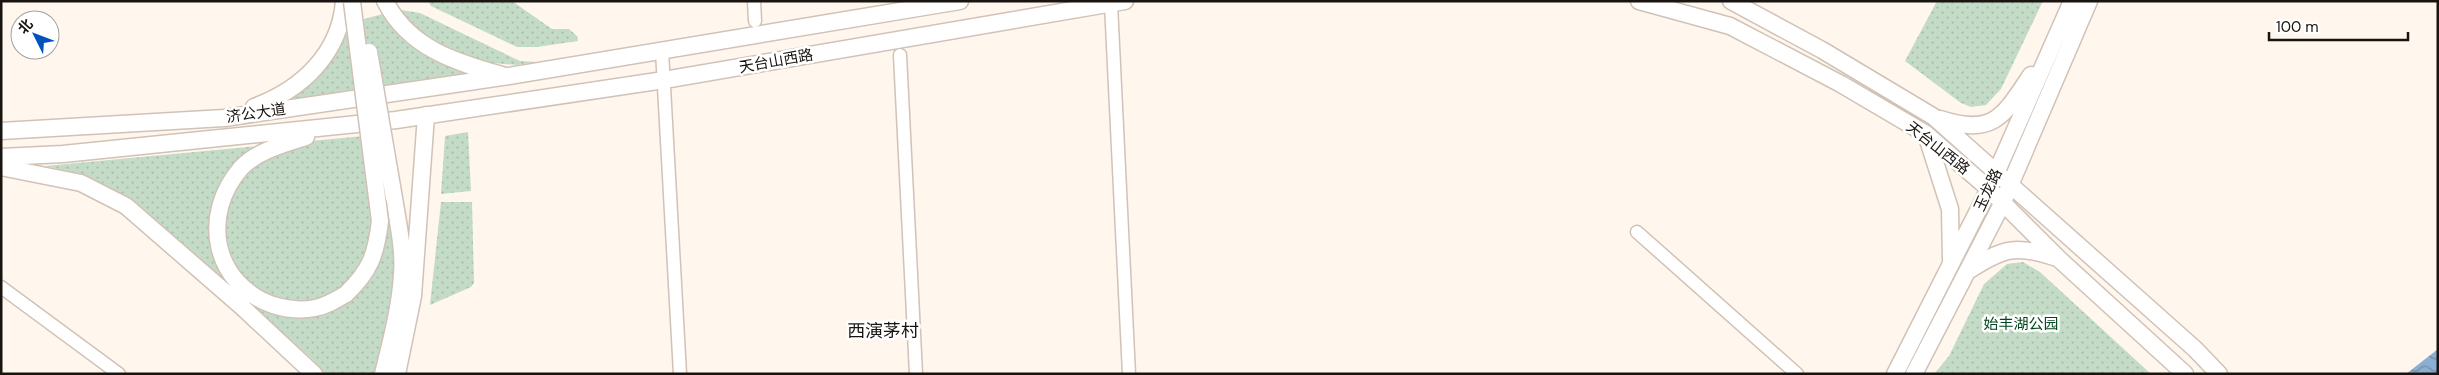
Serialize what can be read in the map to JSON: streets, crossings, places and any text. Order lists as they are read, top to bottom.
{
  "streets": {
    "main road": ["天台山西路", "济公大道", "玉龙路"]
  },
  "crossings": [
    ["天台山西路", "济公大道"],
    ["天台山西路", "玉龙路"]
  ],
  "districts": ["西演茅村"],
  "parks": ["始丰湖公园"],
  "scale_bar": "100 m",
  "north": "top left"
}
